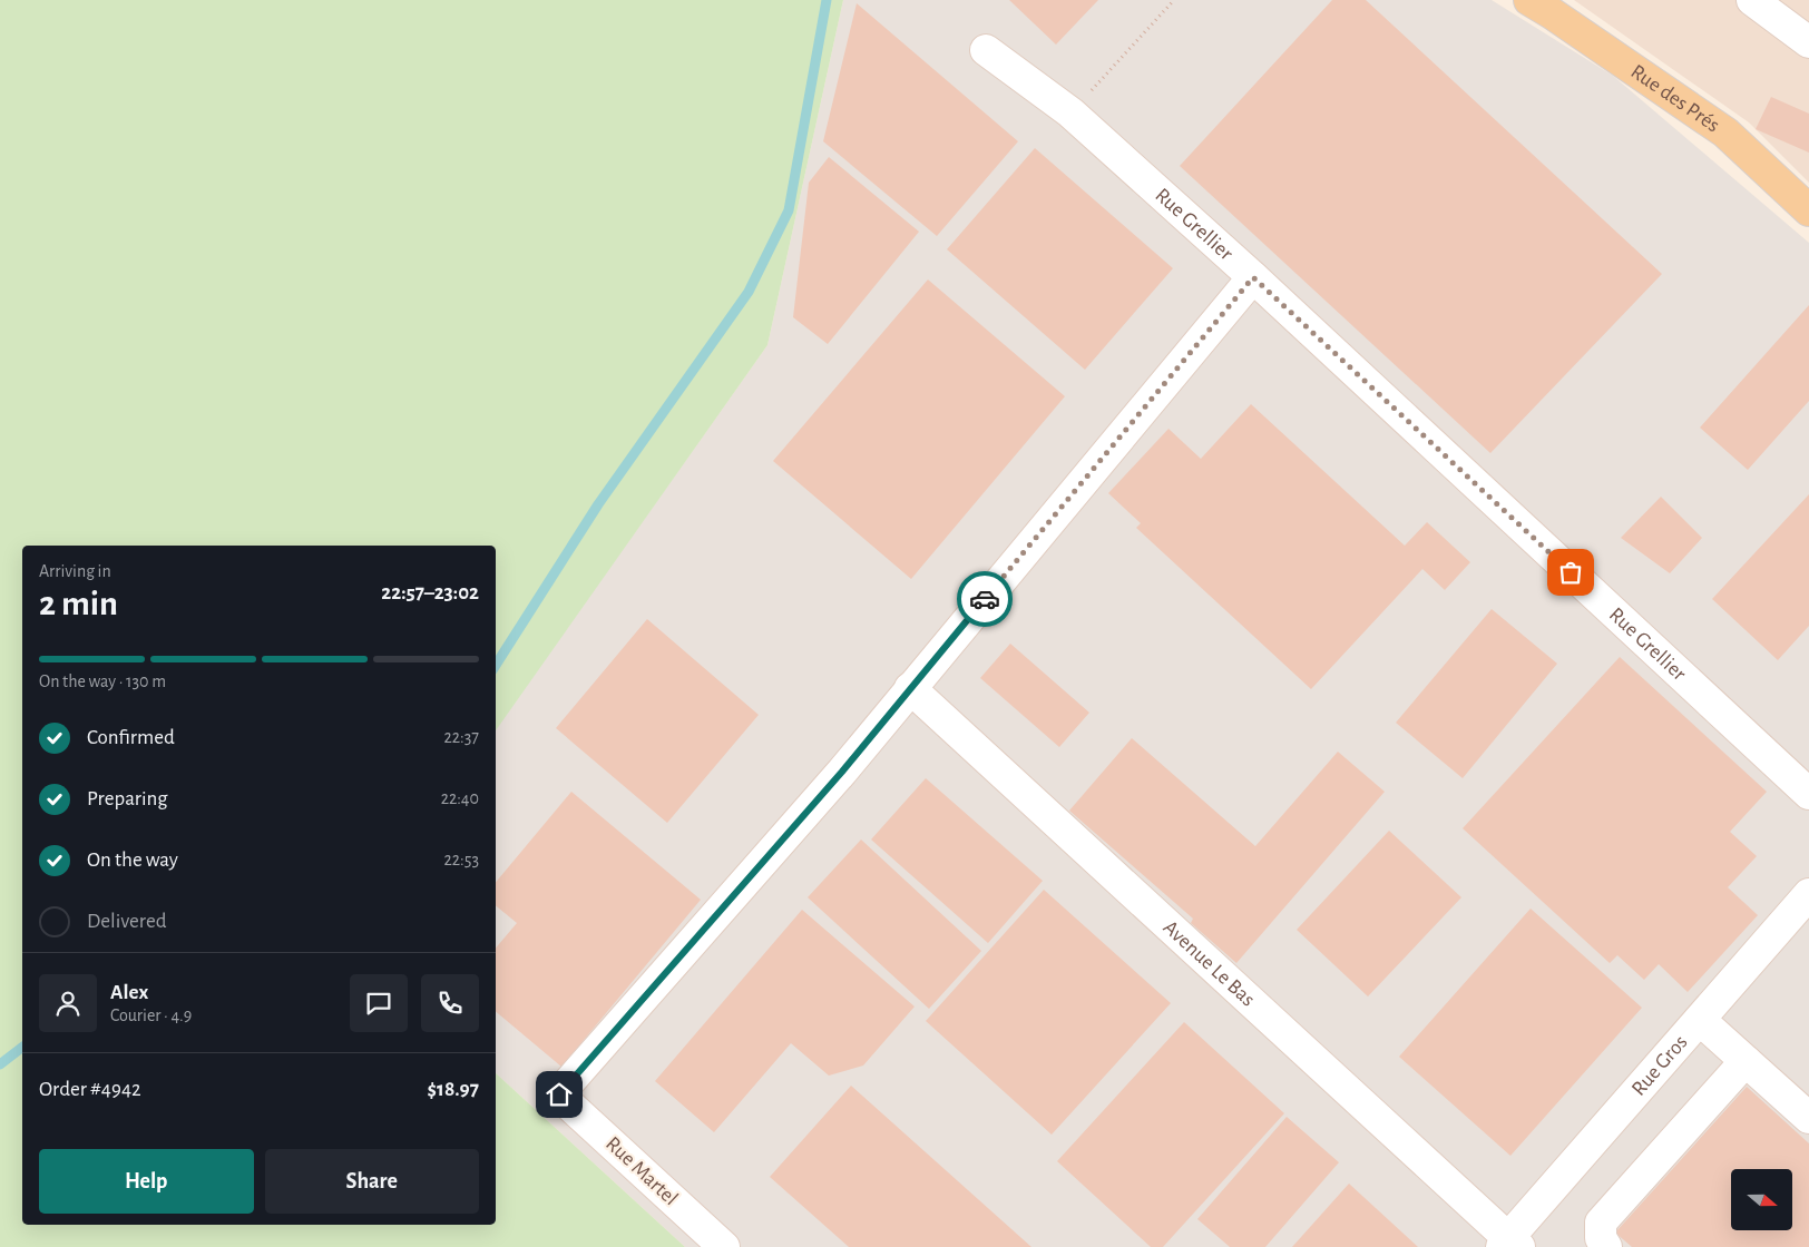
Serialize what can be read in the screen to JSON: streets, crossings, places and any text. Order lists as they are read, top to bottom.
{
  "streets": {
    "main road": ["Rue des Prés"],
    "street": [
      "Rue Grellier",
      "Avenue Le Bas",
      "Rue Gros",
      "Rue Martel"
    ]
  },
  "crossings": [
    ["Avenue Le Bas", "Rue Gros"],
    ["Avenue Le Bas", "Rue Martel"]
  ],
  "north": "right",
  "page": {
    "heading": ["2 min", "Arriving in", "22:57–23:02"],
    "panel": [
      "Alex",
      "Courier · 4.9",
      "Order #4942",
      "$18.97"
    ],
    "bar": "On the way · 130 m",
    "list": [
      ["Confirmed", "22:37"],
      ["Preparing", "22:40"],
      ["On the way", "22:53"],
      "Delivered"
    ],
    "buttons": ["Help", "Share"]
  }
}
